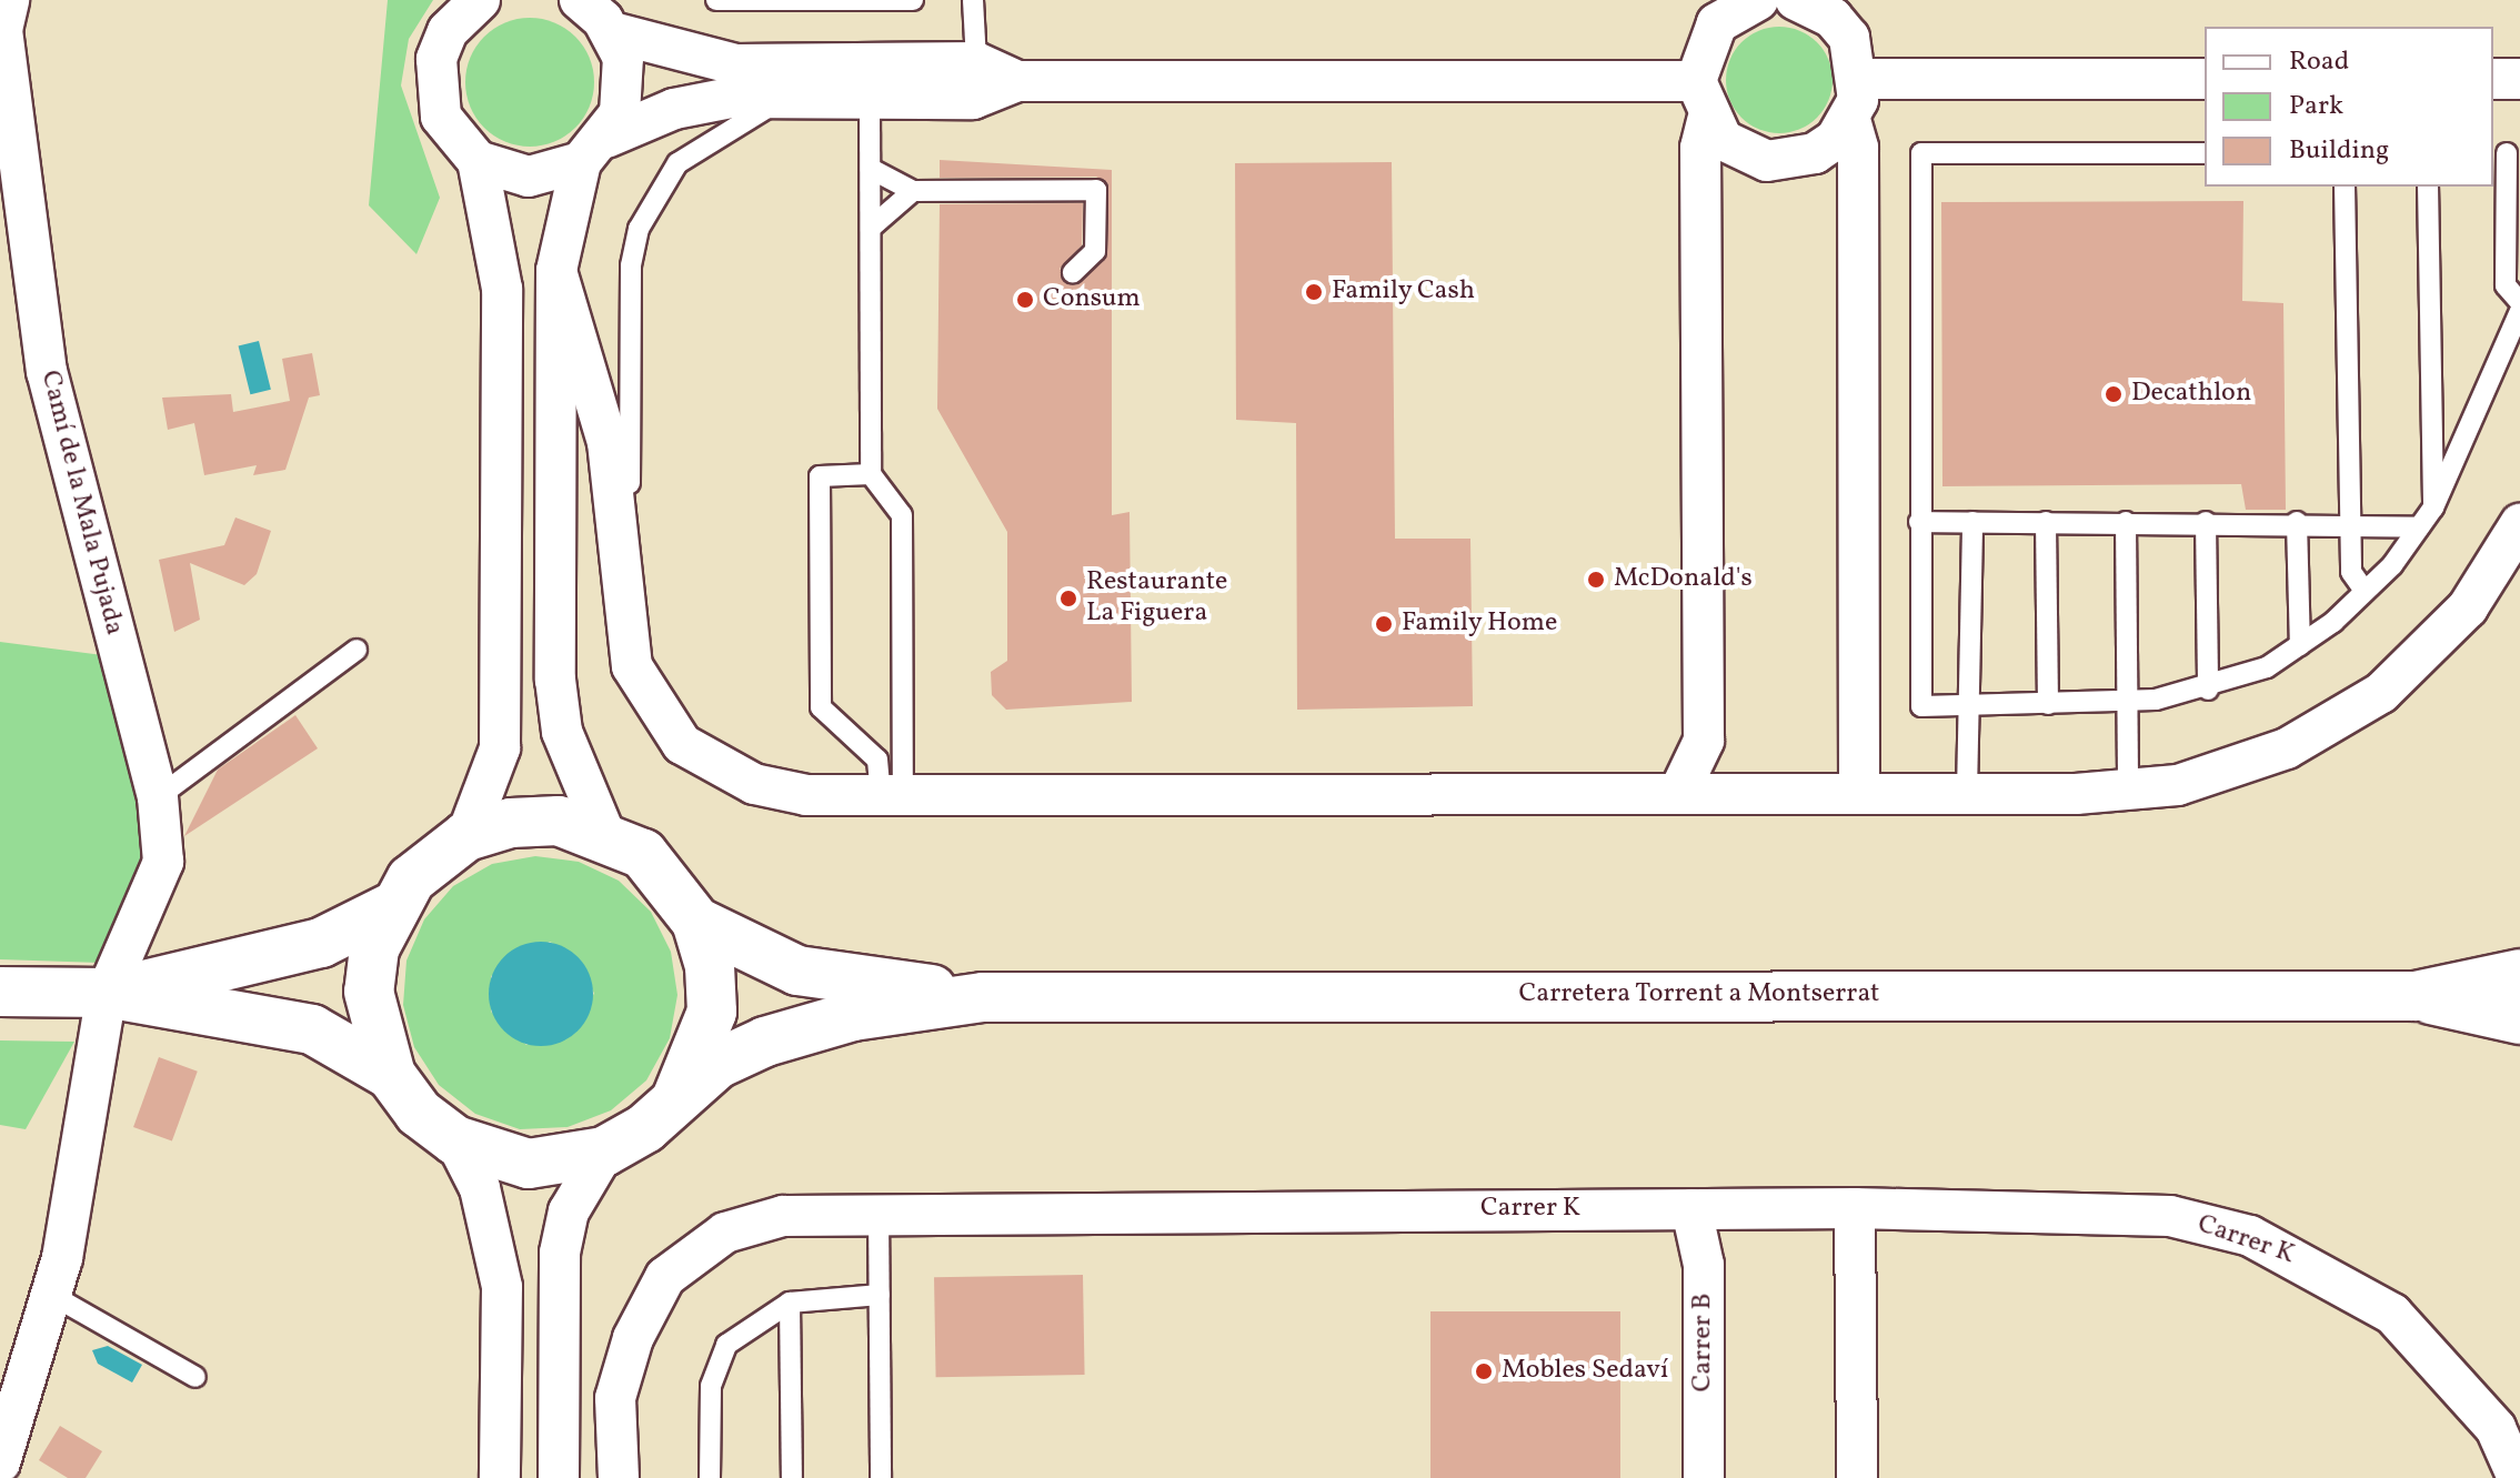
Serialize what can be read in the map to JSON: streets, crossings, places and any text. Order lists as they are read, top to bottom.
{
  "streets": {
    "main road": ["Carretera Torrent a Montserrat"],
    "street": ["Camí de la Mala Pujada", "Carrer K", "Carrer B"]
  },
  "crossings": [
    ["Carrer K", "Carrer B"]
  ],
  "places": [
    "Family Cash",
    "Consum",
    "Decathlon",
    "McDonald's",
    "Restaurante La Figuera",
    "Family Home",
    "Mobles Sedaví"
  ],
  "legend": ["Road", "Park", "Building"]
}
